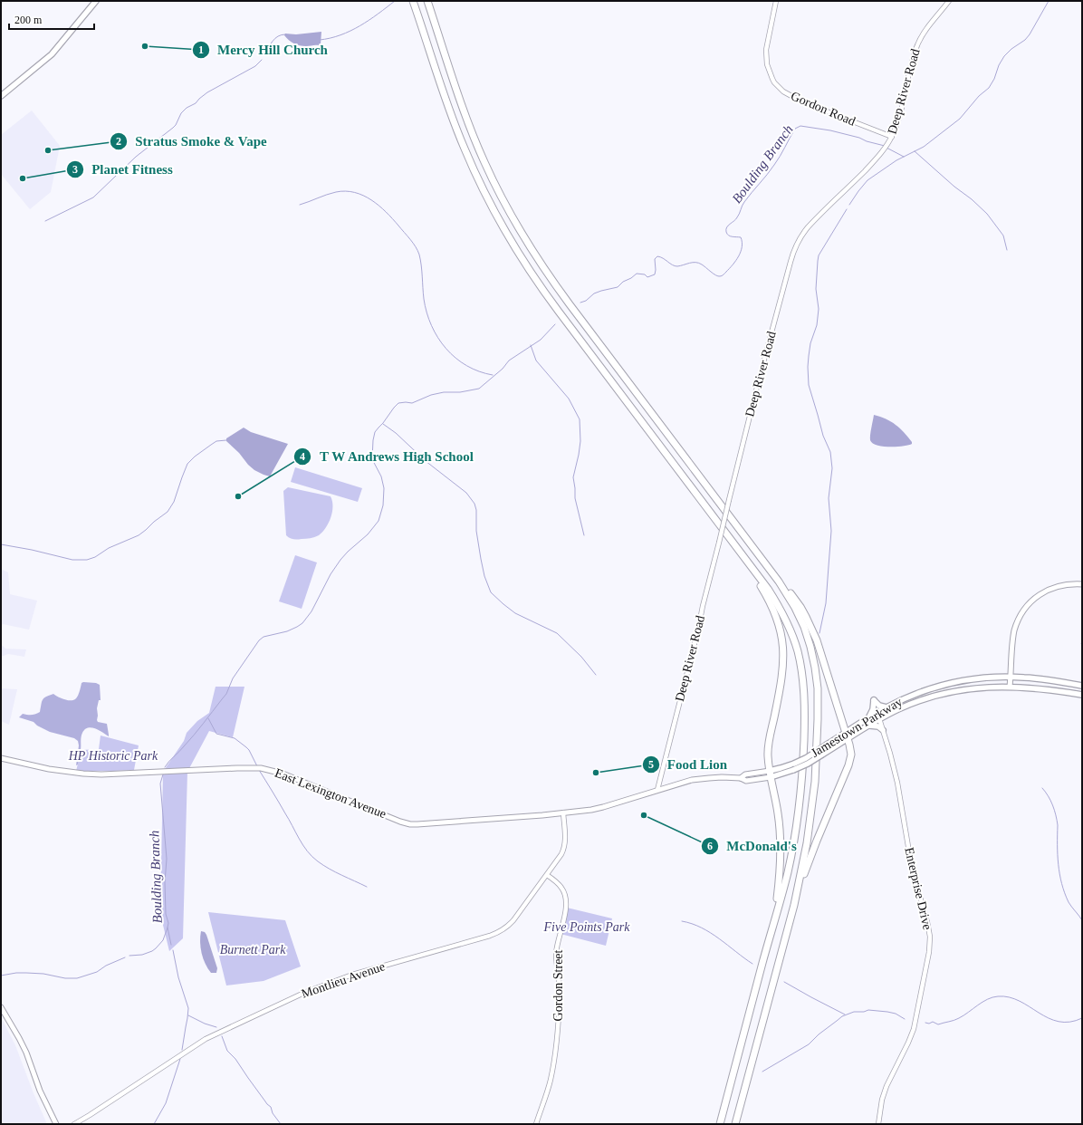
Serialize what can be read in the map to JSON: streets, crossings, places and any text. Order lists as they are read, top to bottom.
{
  "streets": {
    "main road": ["Jamestown Parkway", "East Lexington Avenue"],
    "street": [
      "Deep River Road",
      "Gordon Road",
      "Enterprise Drive",
      "Montlieu Avenue",
      "Gordon Street"
    ]
  },
  "crossings": [
    ["Deep River Road", "Gordon Road"],
    ["Deep River Road", "Jamestown Parkway"],
    ["Deep River Road", "East Lexington Avenue"],
    ["Jamestown Parkway", "East Lexington Avenue"],
    ["Jamestown Parkway", "Enterprise Drive"],
    ["East Lexington Avenue", "Montlieu Avenue"],
    ["Montlieu Avenue", "Gordon Street"]
  ],
  "water": ["Boulding Branch"],
  "parks": ["HP Historic Park", "Five Points Park", "Burnett Park"],
  "places": [
    "Mercy Hill Church",
    "Stratus Smoke & Vape",
    "Planet Fitness",
    "T W Andrews High School",
    "Food Lion",
    "McDonald's"
  ],
  "scale_bar": "200 m"
}
